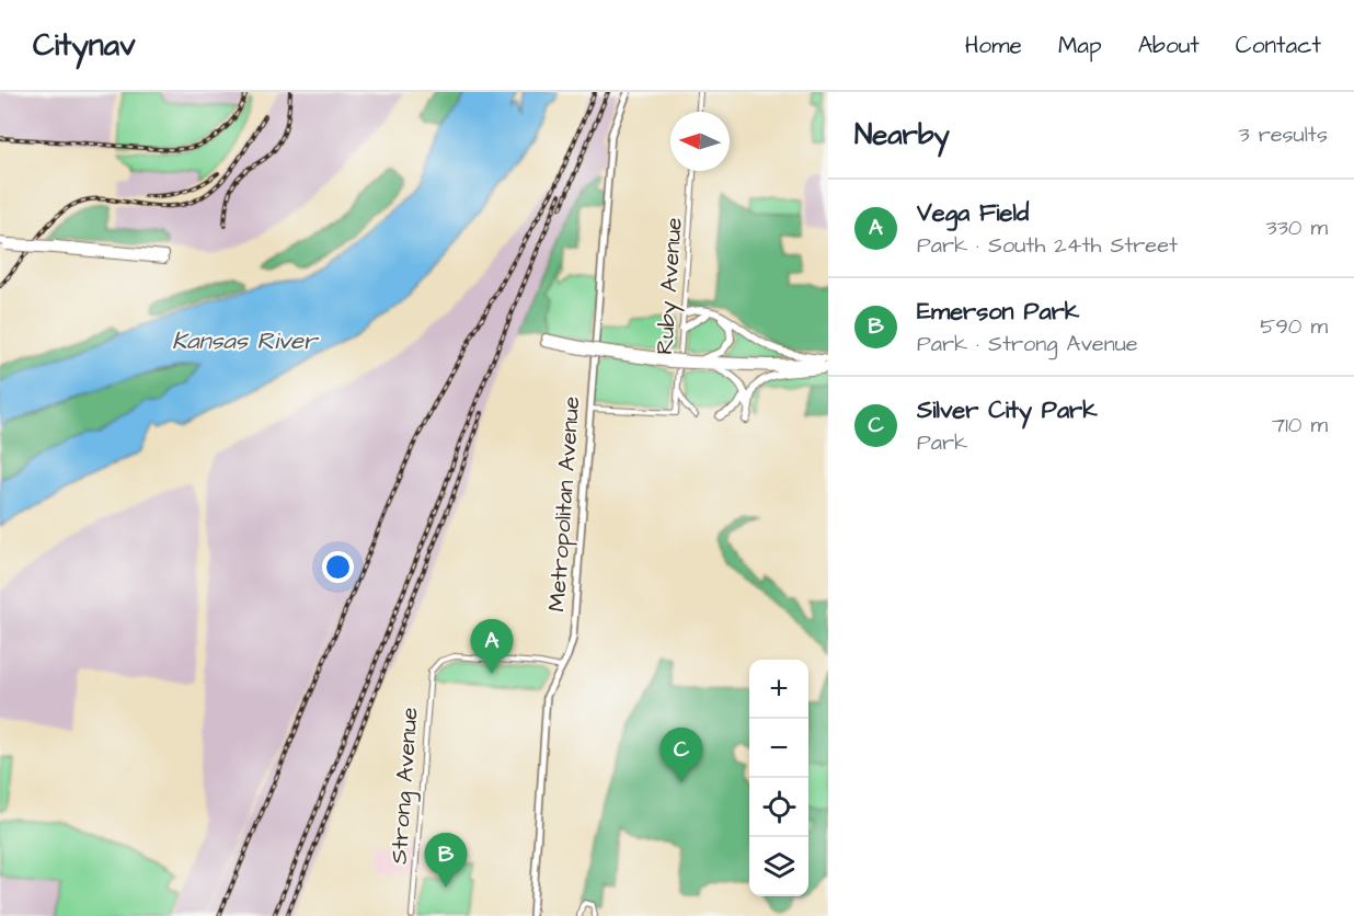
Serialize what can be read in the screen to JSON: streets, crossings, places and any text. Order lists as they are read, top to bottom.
{
  "streets": {
    "main road": ["Metropolitan Avenue"],
    "street": ["Ruby Avenue", "Strong Avenue"]
  },
  "crossings": [
    ["Ruby Avenue", "Metropolitan Avenue"],
    ["Metropolitan Avenue", "Strong Avenue"]
  ],
  "water": ["Kansas River"],
  "north": "left",
  "page": {
    "header": "Citynav",
    "nav": [
      "Home",
      "Map",
      "About",
      "Contact"
    ],
    "heading": ["Nearby", "3 results"],
    "list": [
      {
        "mark": "A",
        "name": "Vega Field",
        "note": "Park · South 24th Street",
        "value": "330 m"
      },
      {
        "mark": "B",
        "name": "Emerson Park",
        "note": "Park · Strong Avenue",
        "value": "590 m"
      },
      {
        "mark": "C",
        "name": "Silver City Park",
        "note": "Park",
        "value": "710 m"
      }
    ],
    "pins": ["A", "C", "B"],
    "map_buttons": ["+", "−"]
  }
}
